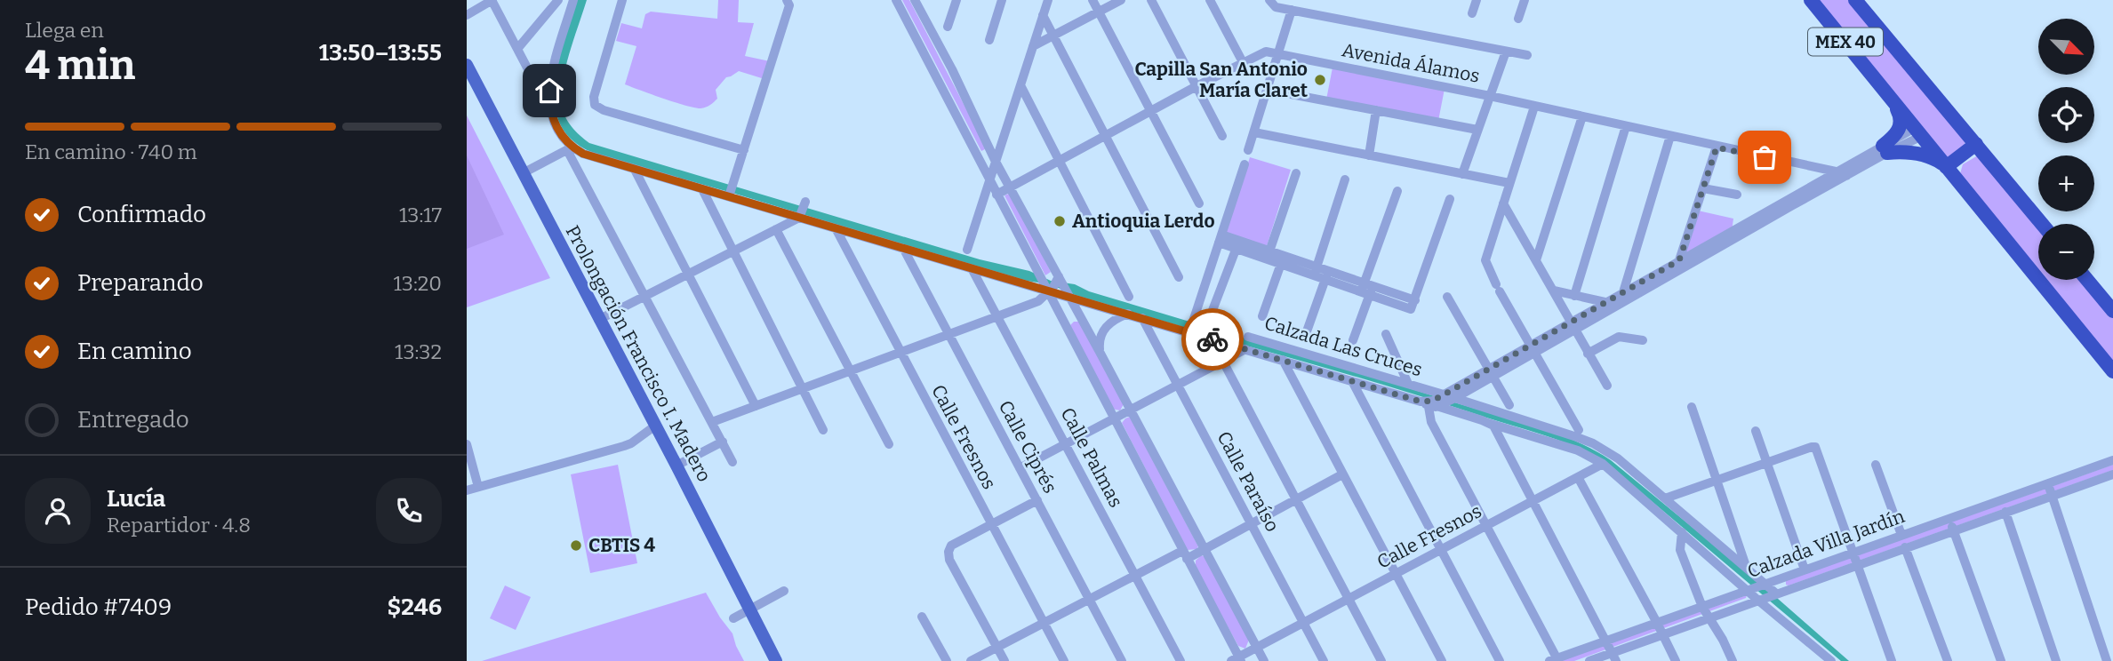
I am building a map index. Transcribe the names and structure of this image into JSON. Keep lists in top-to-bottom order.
{
  "streets": {
    "highway": ["MEX 40"],
    "main road": ["Prolongación Francisco I. Madero"],
    "street": [
      "Avenida Álamos",
      "Calzada Las Cruces",
      "Calle Fresnos",
      "Calle Ciprés",
      "Calle Palmas",
      "Calle Paraíso",
      "Calzada Villa Jardín"
    ]
  },
  "crossings": [
    ["Calzada Las Cruces", "Calle Fresnos"],
    ["Calzada Las Cruces", "Calle Ciprés"],
    ["Calzada Las Cruces", "Calle Palmas"],
    ["Calzada Las Cruces", "Calle Paraíso"],
    ["Calzada Las Cruces", "Calzada Villa Jardín"],
    ["Calle Fresnos", "Calle Paraíso"]
  ],
  "places": ["Capilla San Antonio María Claret", "Antioquia Lerdo", "CBTIS 4"],
  "north": "bottom right",
  "page": {
    "heading": ["4 min", "Llega en", "13:50–13:55"],
    "panel": [
      "Lucía",
      "Repartidor · 4.8",
      "Pedido #7409",
      "$246"
    ],
    "map_buttons": ["+", "−"],
    "bar": "En camino · 740 m",
    "list": [
      ["Confirmado", "13:17"],
      ["Preparando", "13:20"],
      ["En camino", "13:32"],
      "Entregado"
    ]
  }
}
